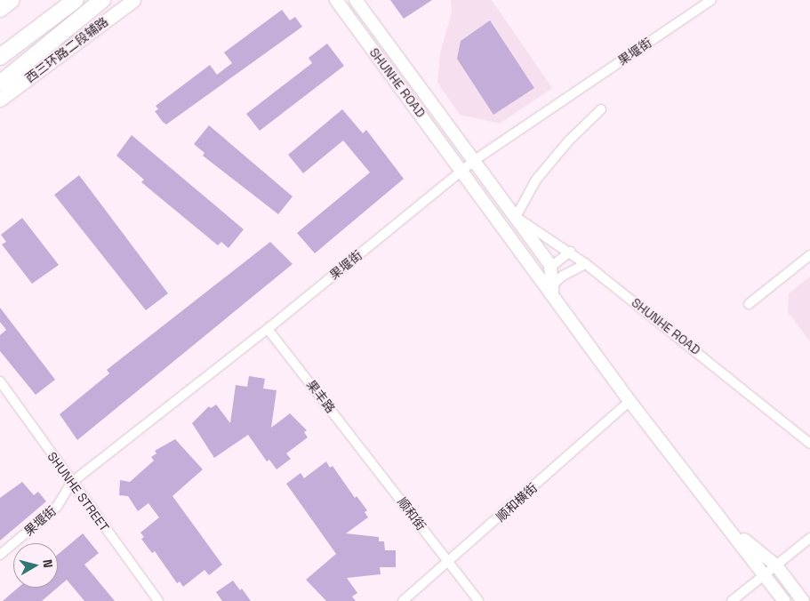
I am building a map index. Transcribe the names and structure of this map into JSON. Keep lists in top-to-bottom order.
{
  "streets": {
    "main road": ["西三环路二段辅路"],
    "street": [
      "果堰街",
      "SHUNHE ROAD",
      "果丰路",
      "SHUNHE STREET",
      "顺和横街",
      "顺和街"
    ]
  },
  "crossings": [
    ["果堰街", "SHUNHE ROAD"],
    ["果堰街", "果丰路"],
    ["果堰街", "SHUNHE STREET"],
    ["SHUNHE ROAD", "顺和横街"],
    ["果丰路", "顺和街"],
    ["顺和横街", "顺和街"]
  ],
  "north": "right"
}
